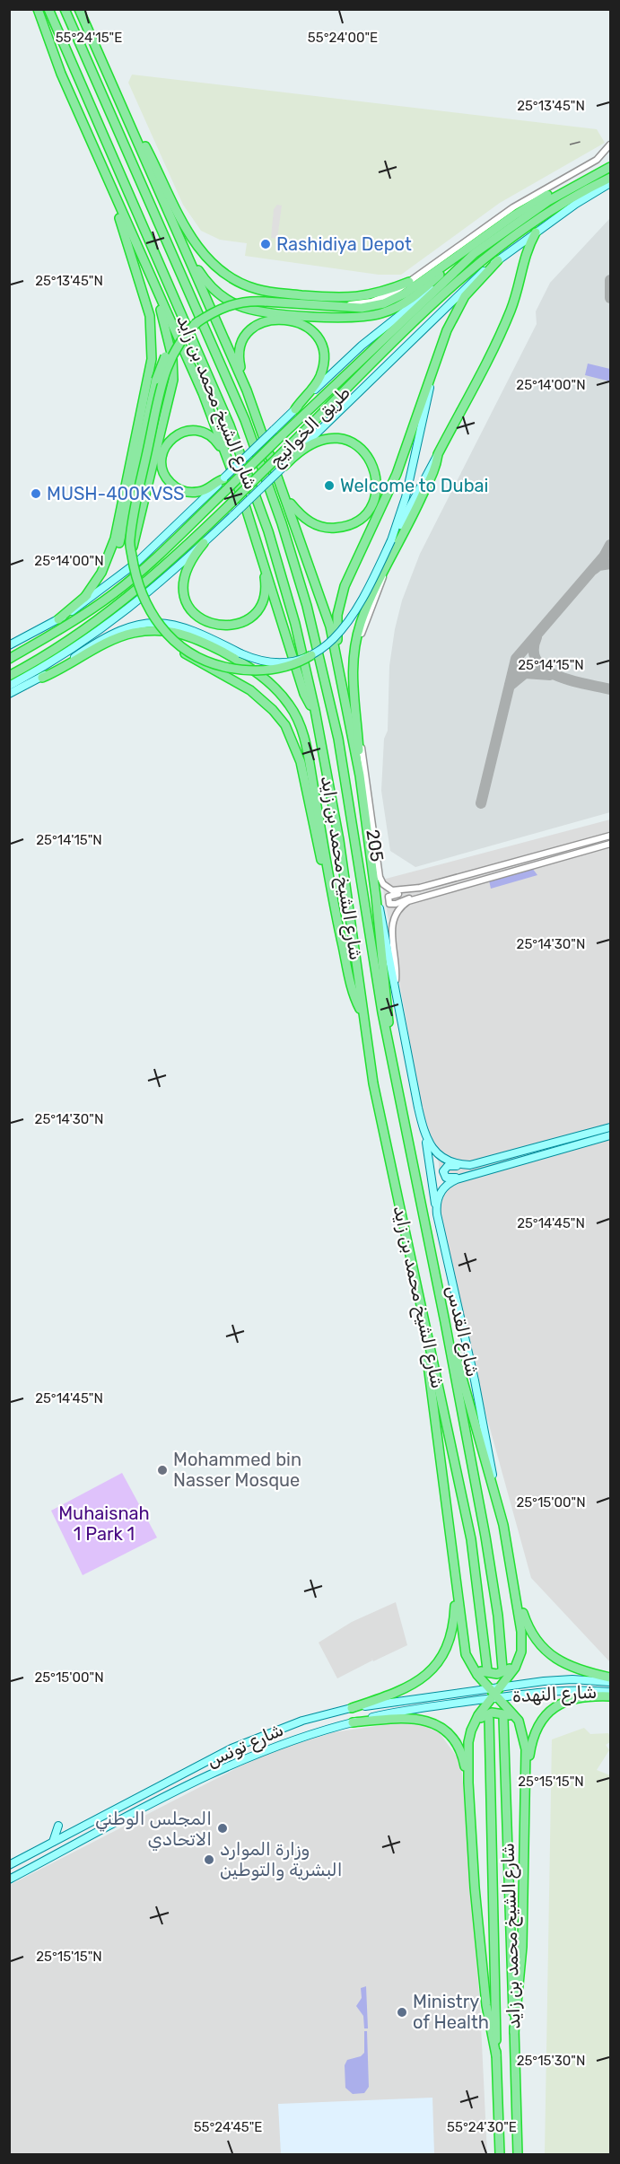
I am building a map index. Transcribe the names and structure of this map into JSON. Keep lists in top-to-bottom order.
{
  "streets": {
    "highway": ["شارع الشيخ محمد بن زايد", "طريق الخوانيج"],
    "main road": ["شارع القدس", "شارع النهدة", "شارع تونس"],
    "street": ["205"]
  },
  "crossings": [
    ["شارع النهدة", "شارع تونس"]
  ],
  "parks": ["Muhaisnah 1 Park 1"],
  "places": [
    "Rashidiya Depot",
    "Welcome to Dubai",
    "MUSH-400KVSS",
    "Mohammed bin Nasser Mosque",
    "المجلس الوطني الاتحادي",
    "وزارة الموارد البشرية والتوطين",
    "Ministry of Health"
  ],
  "coordinates": [
    "55°24'15\"E",
    "55°24'00\"E",
    "25°13'45\"N",
    "25°14'00\"N",
    "25°14'15\"N",
    "25°14'30\"N",
    "25°14'45\"N",
    "25°15'00\"N",
    "25°15'15\"N",
    "25°15'30\"N",
    "55°24'45\"E",
    "55°24'30\"E"
  ]
}
